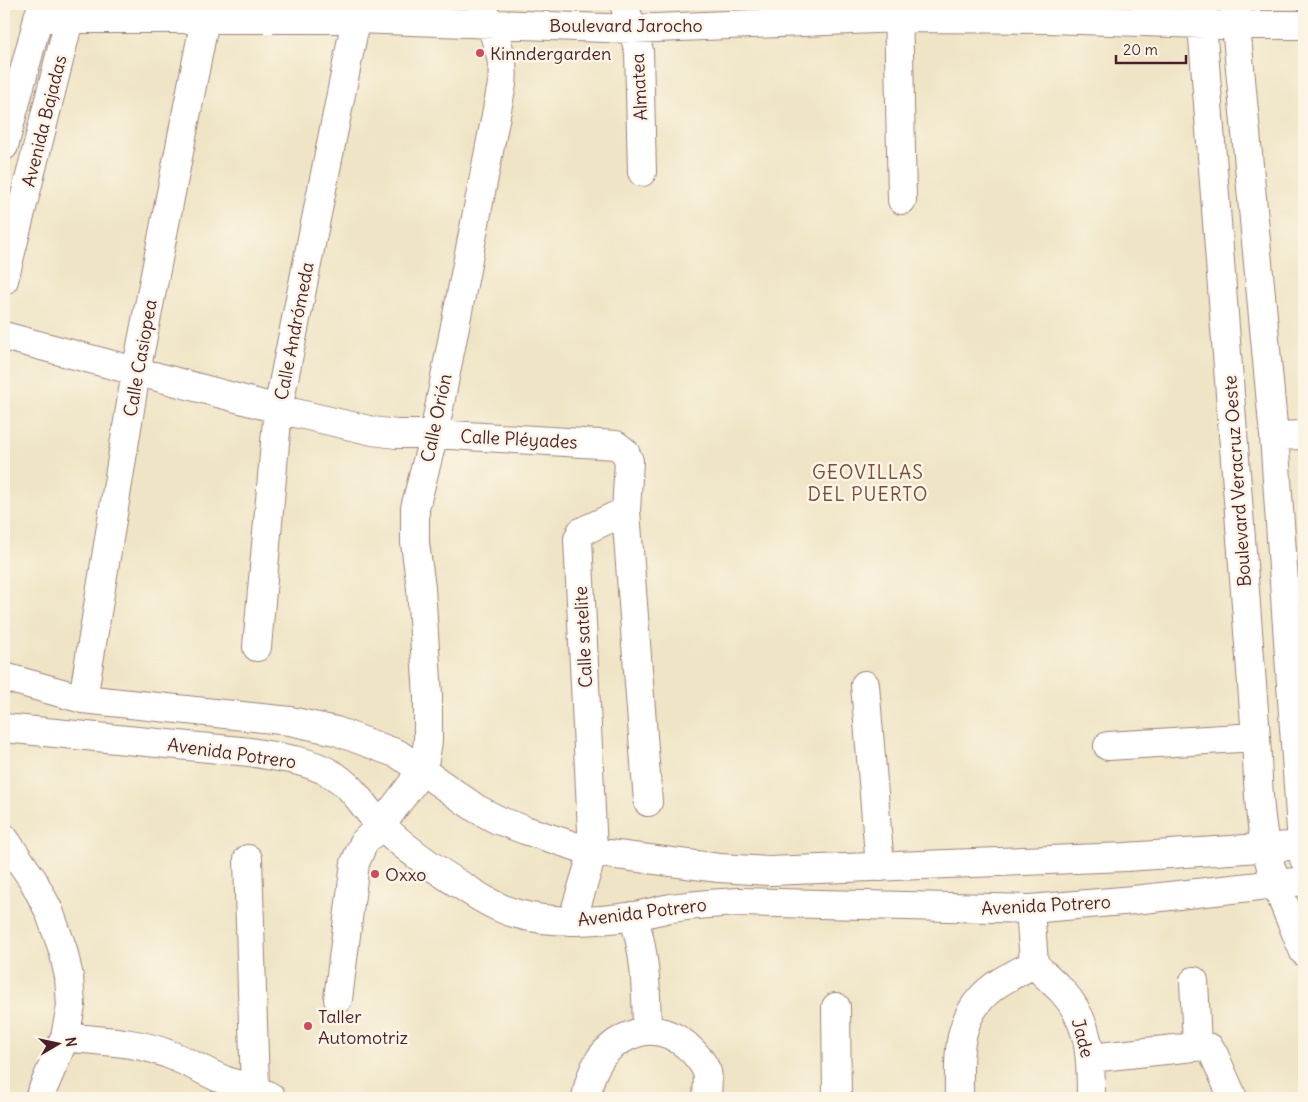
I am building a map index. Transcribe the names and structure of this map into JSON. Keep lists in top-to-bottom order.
{
  "streets": {
    "street": [
      "Boulevard Jarocho",
      "Almatea",
      "Avenida Bajadas",
      "Calle Andrómeda",
      "Calle Casiopea",
      "Calle Orión",
      "Calle Pléyades",
      "Boulevard Veracruz Oeste",
      "Calle satelite",
      "Avenida Potrero",
      "Jade"
    ]
  },
  "crossings": [
    ["Boulevard Jarocho", "Almatea"],
    ["Boulevard Jarocho", "Avenida Bajadas"],
    ["Boulevard Jarocho", "Calle Andrómeda"],
    ["Boulevard Jarocho", "Calle Casiopea"],
    ["Boulevard Jarocho", "Calle Orión"],
    ["Boulevard Jarocho", "Boulevard Veracruz Oeste"],
    ["Calle Andrómeda", "Calle Pléyades"],
    ["Calle Casiopea", "Calle Pléyades"],
    ["Calle Casiopea", "Avenida Potrero"],
    ["Calle Orión", "Calle Pléyades"],
    ["Calle Orión", "Avenida Potrero"],
    ["Calle Pléyades", "Calle satelite"],
    ["Boulevard Veracruz Oeste", "Avenida Potrero"],
    ["Calle satelite", "Avenida Potrero"]
  ],
  "districts": ["GEOVILLAS DEL PUERTO"],
  "places": ["Kinndergarden", "Oxxo", "Taller Automotriz"],
  "scale_bar": "20 m",
  "north": "right"
}
